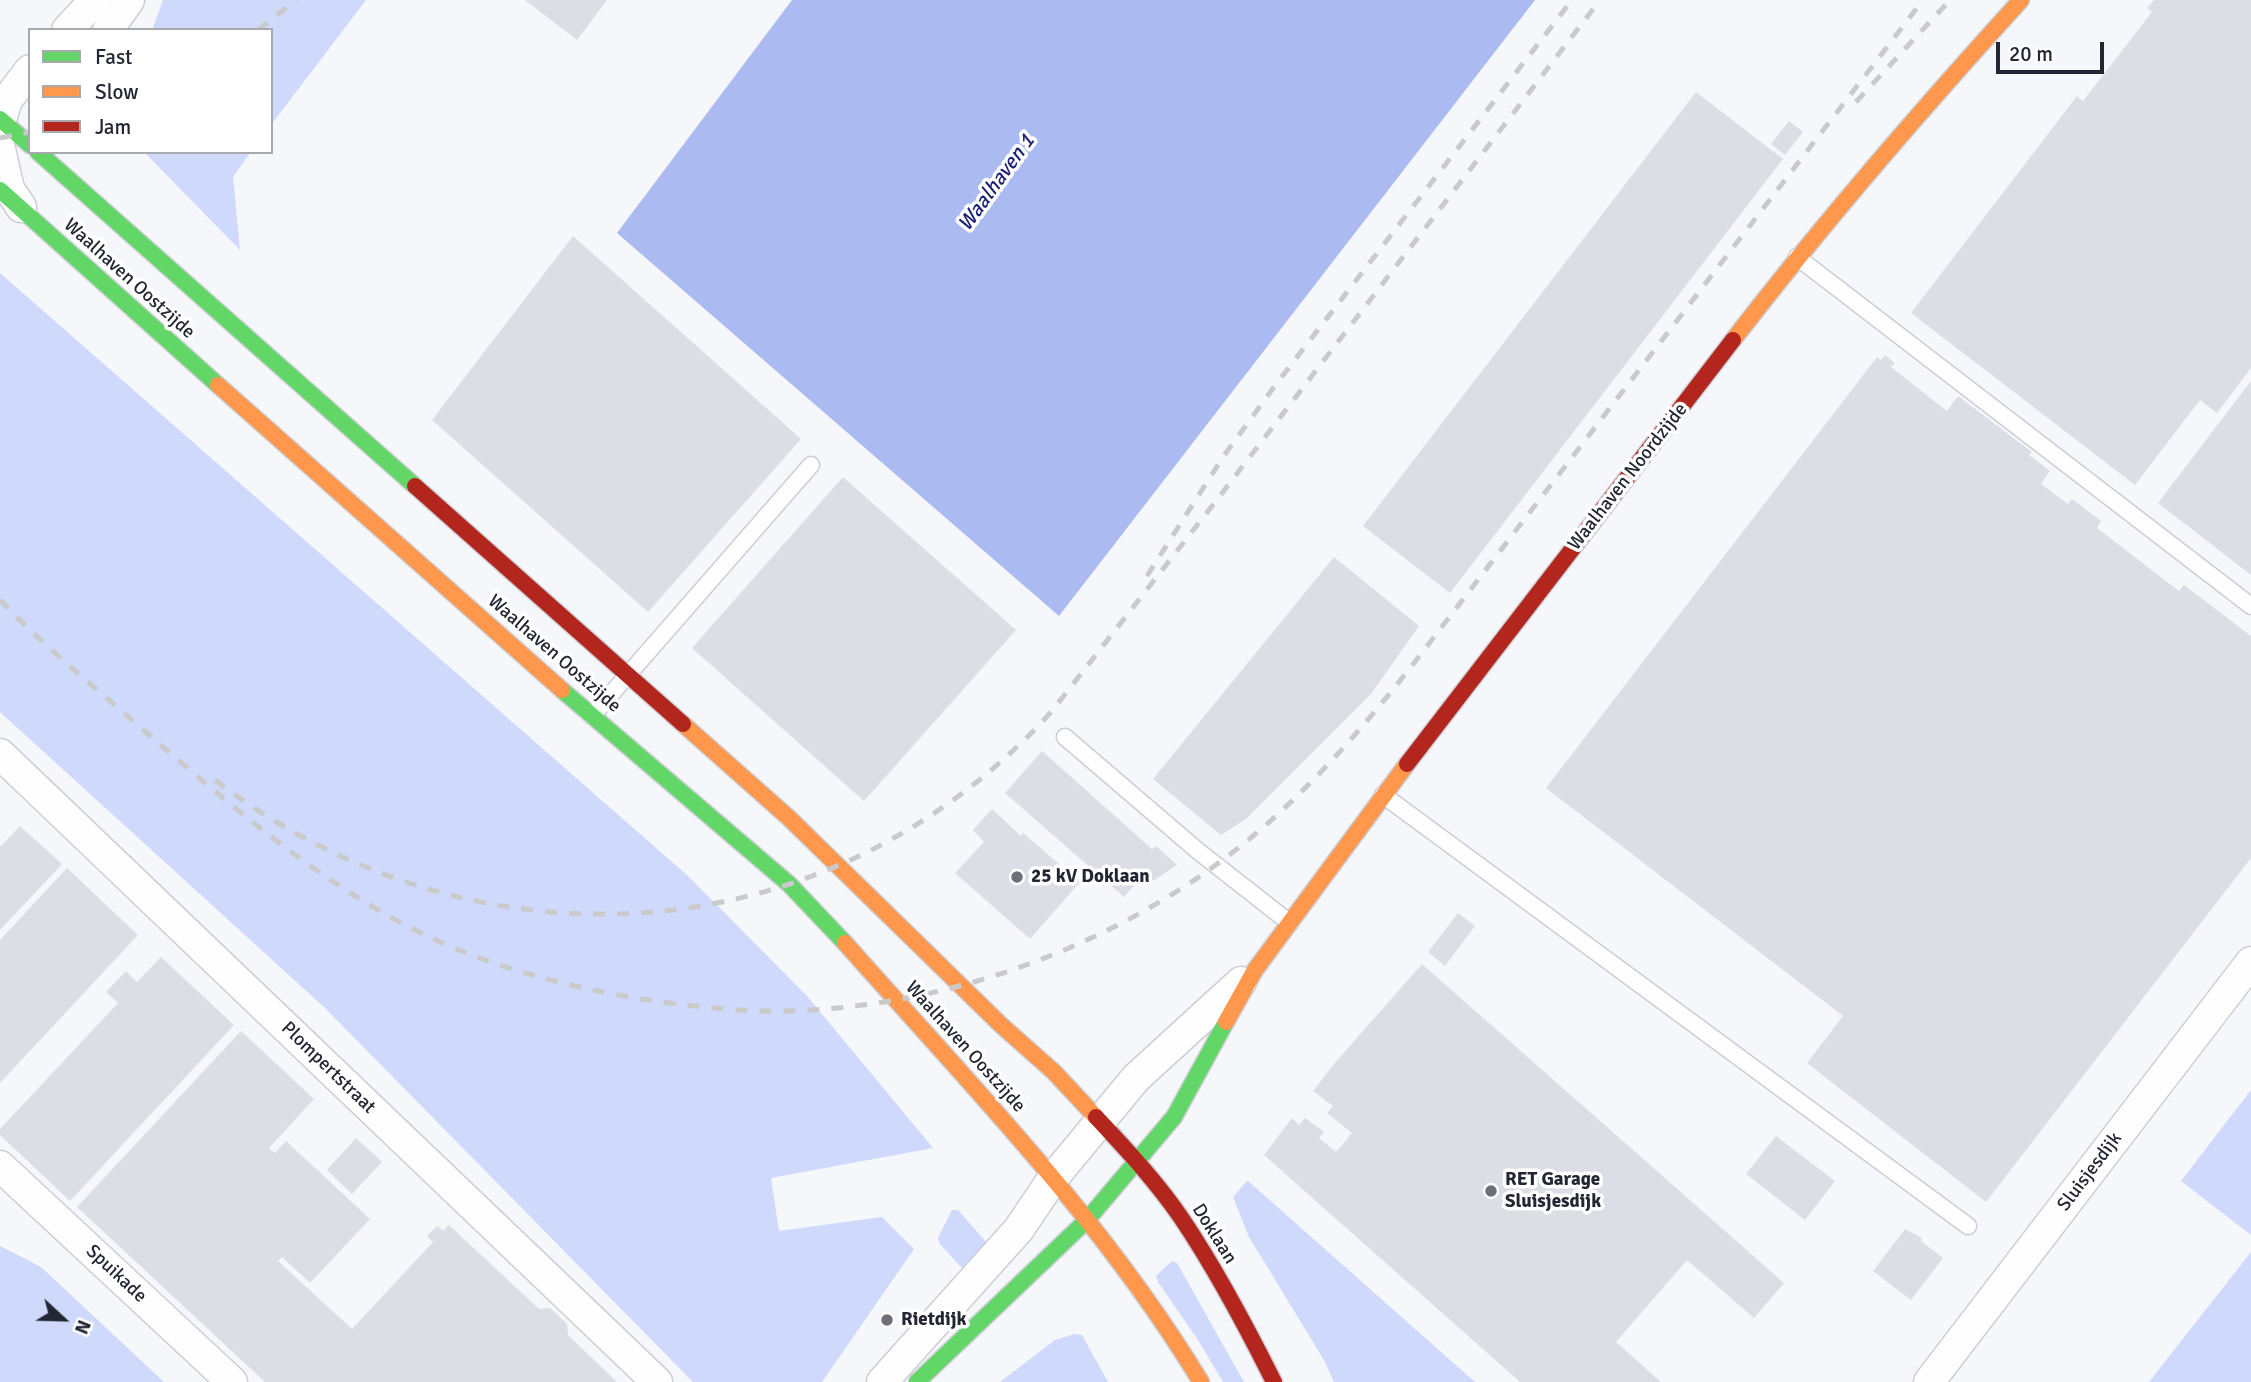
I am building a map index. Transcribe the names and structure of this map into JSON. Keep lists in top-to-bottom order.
{
  "streets": {
    "main road": ["Waalhaven Oostzijde", "Waalhaven Noordzijde", "Doklaan"],
    "street": ["Plompertstraat", "Sluisjesdijk", "Spuikade"]
  },
  "crossings": [
    ["Waalhaven Oostzijde", "Waalhaven Noordzijde"],
    ["Waalhaven Oostzijde", "Doklaan"],
    ["Waalhaven Noordzijde", "Doklaan"]
  ],
  "water": ["Waalhaven 1"],
  "places": ["25 kV Doklaan", "RET Garage Sluisjesdijk", "Rietdijk"],
  "legend": ["Fast", "Slow", "Jam"],
  "scale_bar": "20 m",
  "north": "right"
}
